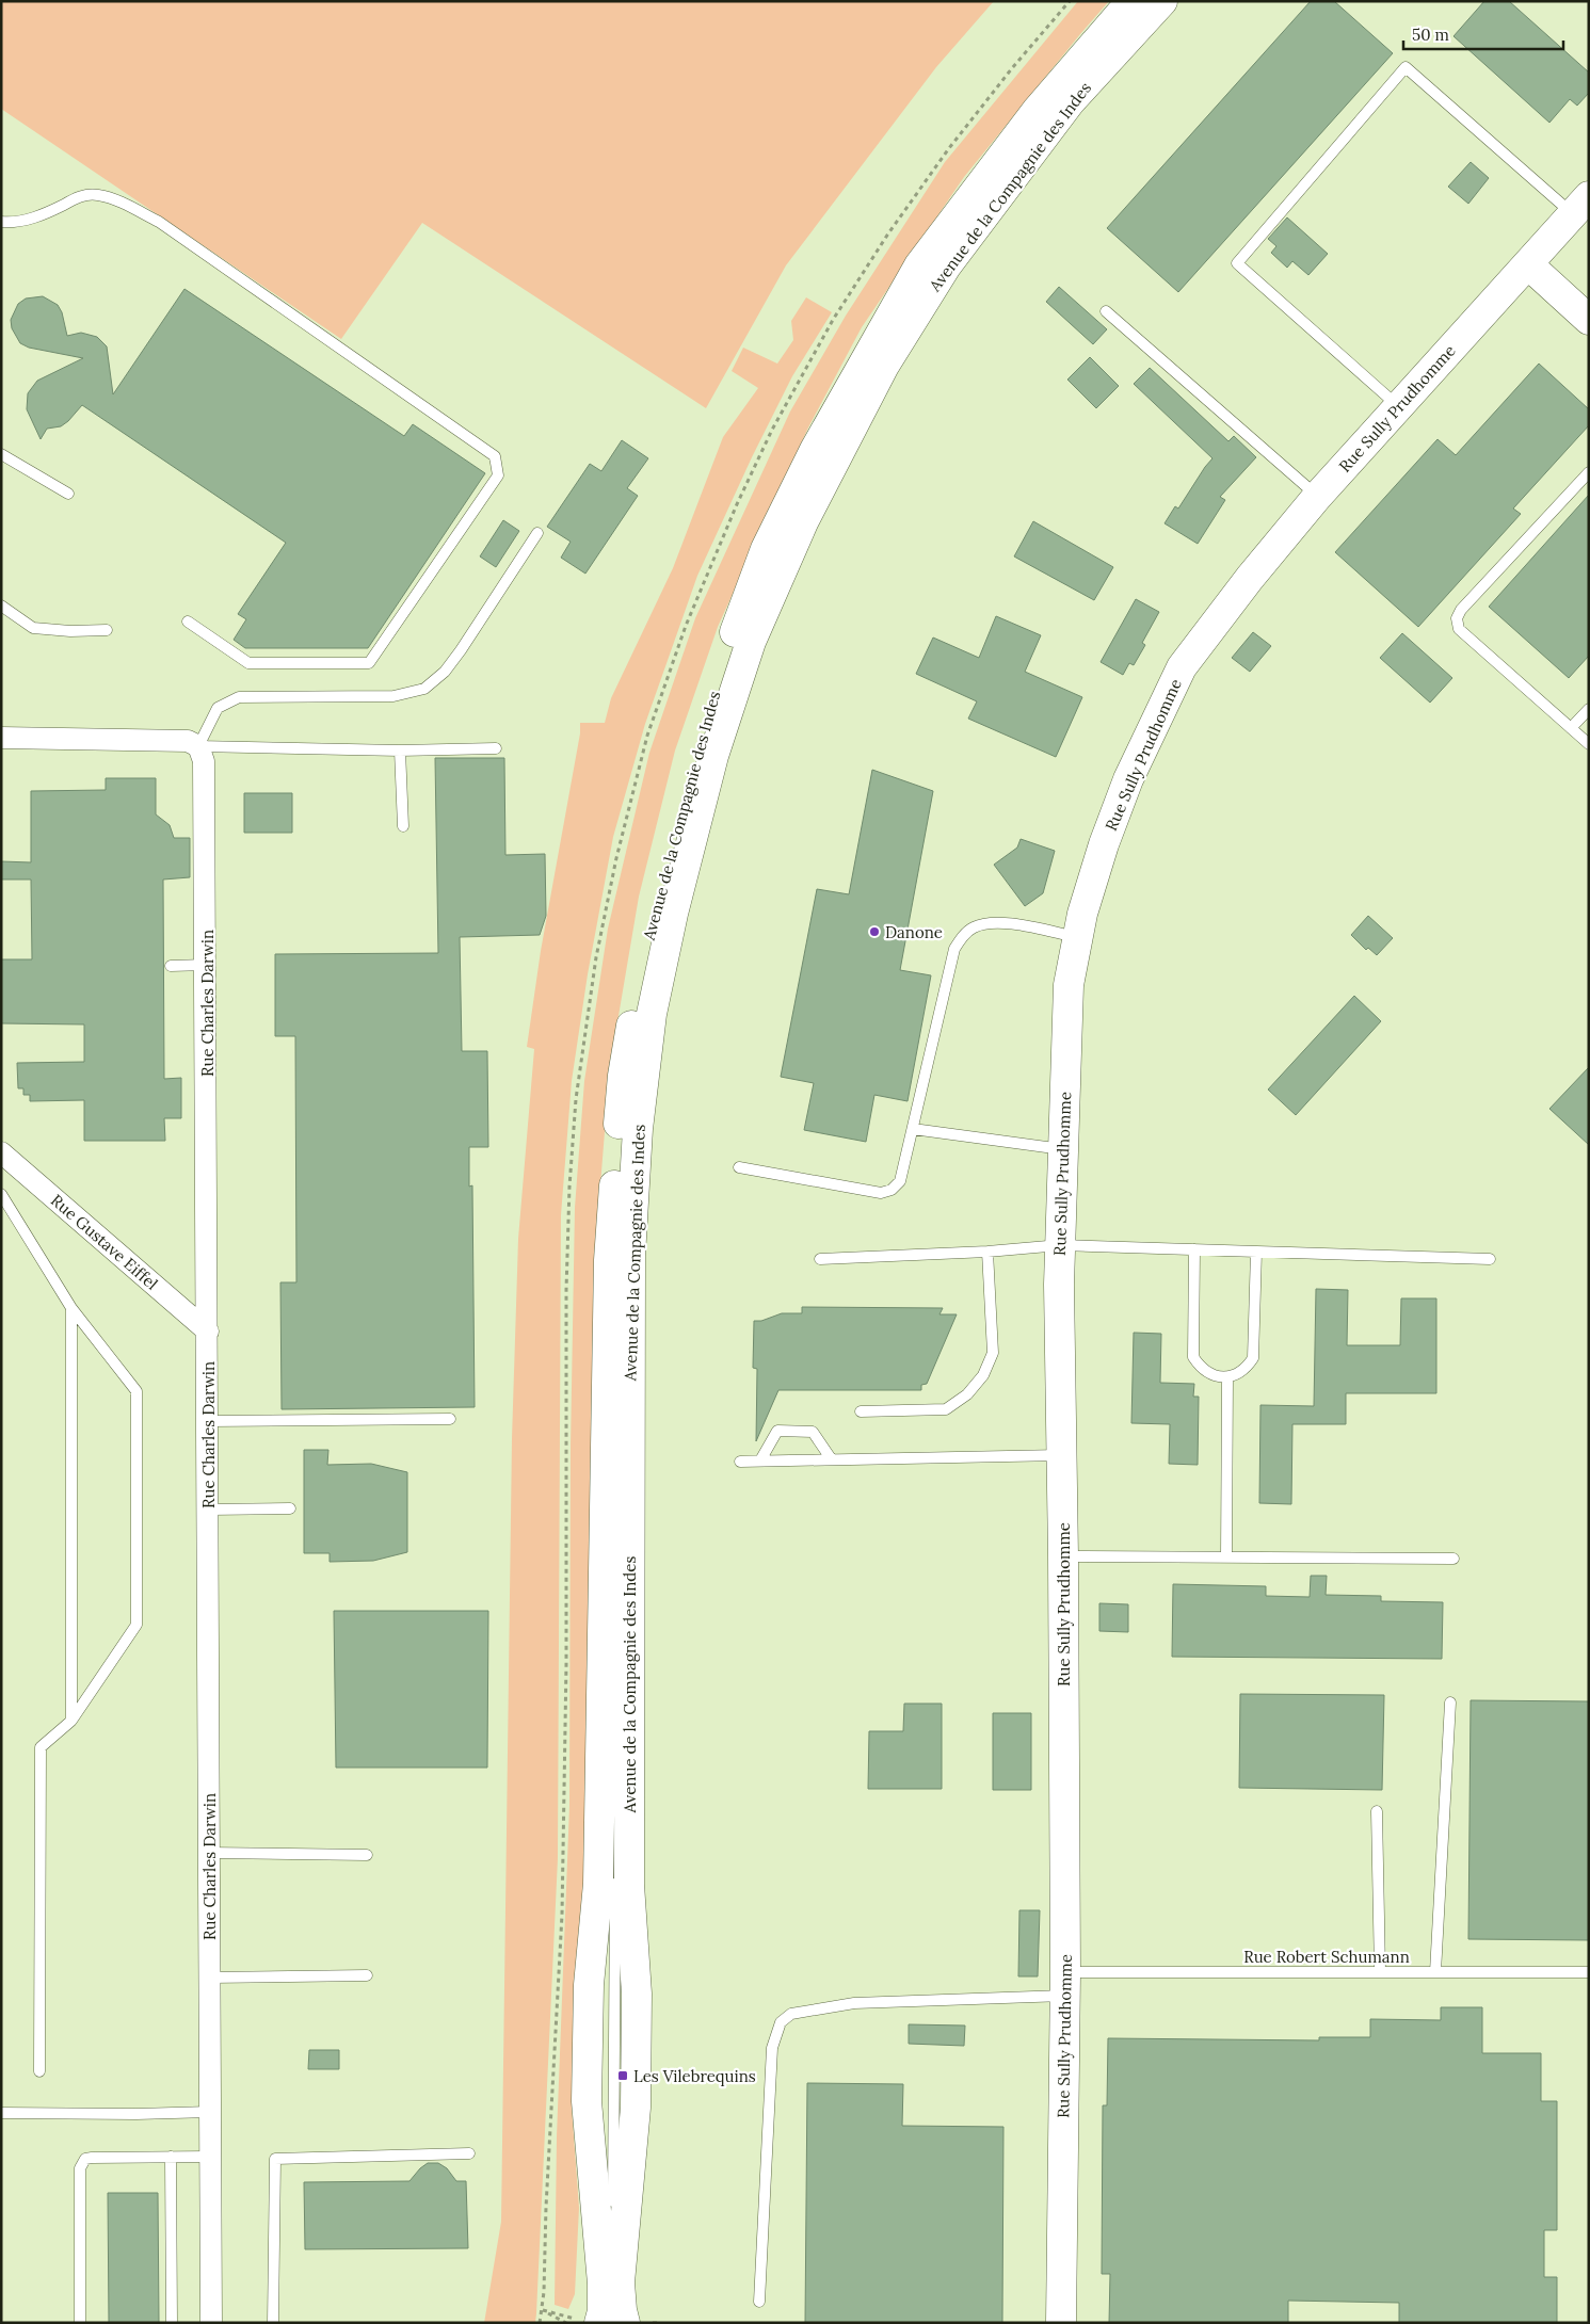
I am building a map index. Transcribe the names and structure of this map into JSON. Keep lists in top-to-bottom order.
{
  "streets": {
    "main road": ["Avenue de la Compagnie des Indes", "Rue Sully Prudhomme"],
    "street": ["Rue Charles Darwin", "Rue Gustave Eiffel"],
    "lane": ["Rue Robert Schumann"]
  },
  "crossings": [
    ["Rue Sully Prudhomme", "Rue Robert Schumann"],
    ["Rue Charles Darwin", "Rue Gustave Eiffel"]
  ],
  "places": {
    "other": ["Danone"],
    "transit": ["Les Vilebrequins"]
  },
  "scale_bar": "50 m"
}
